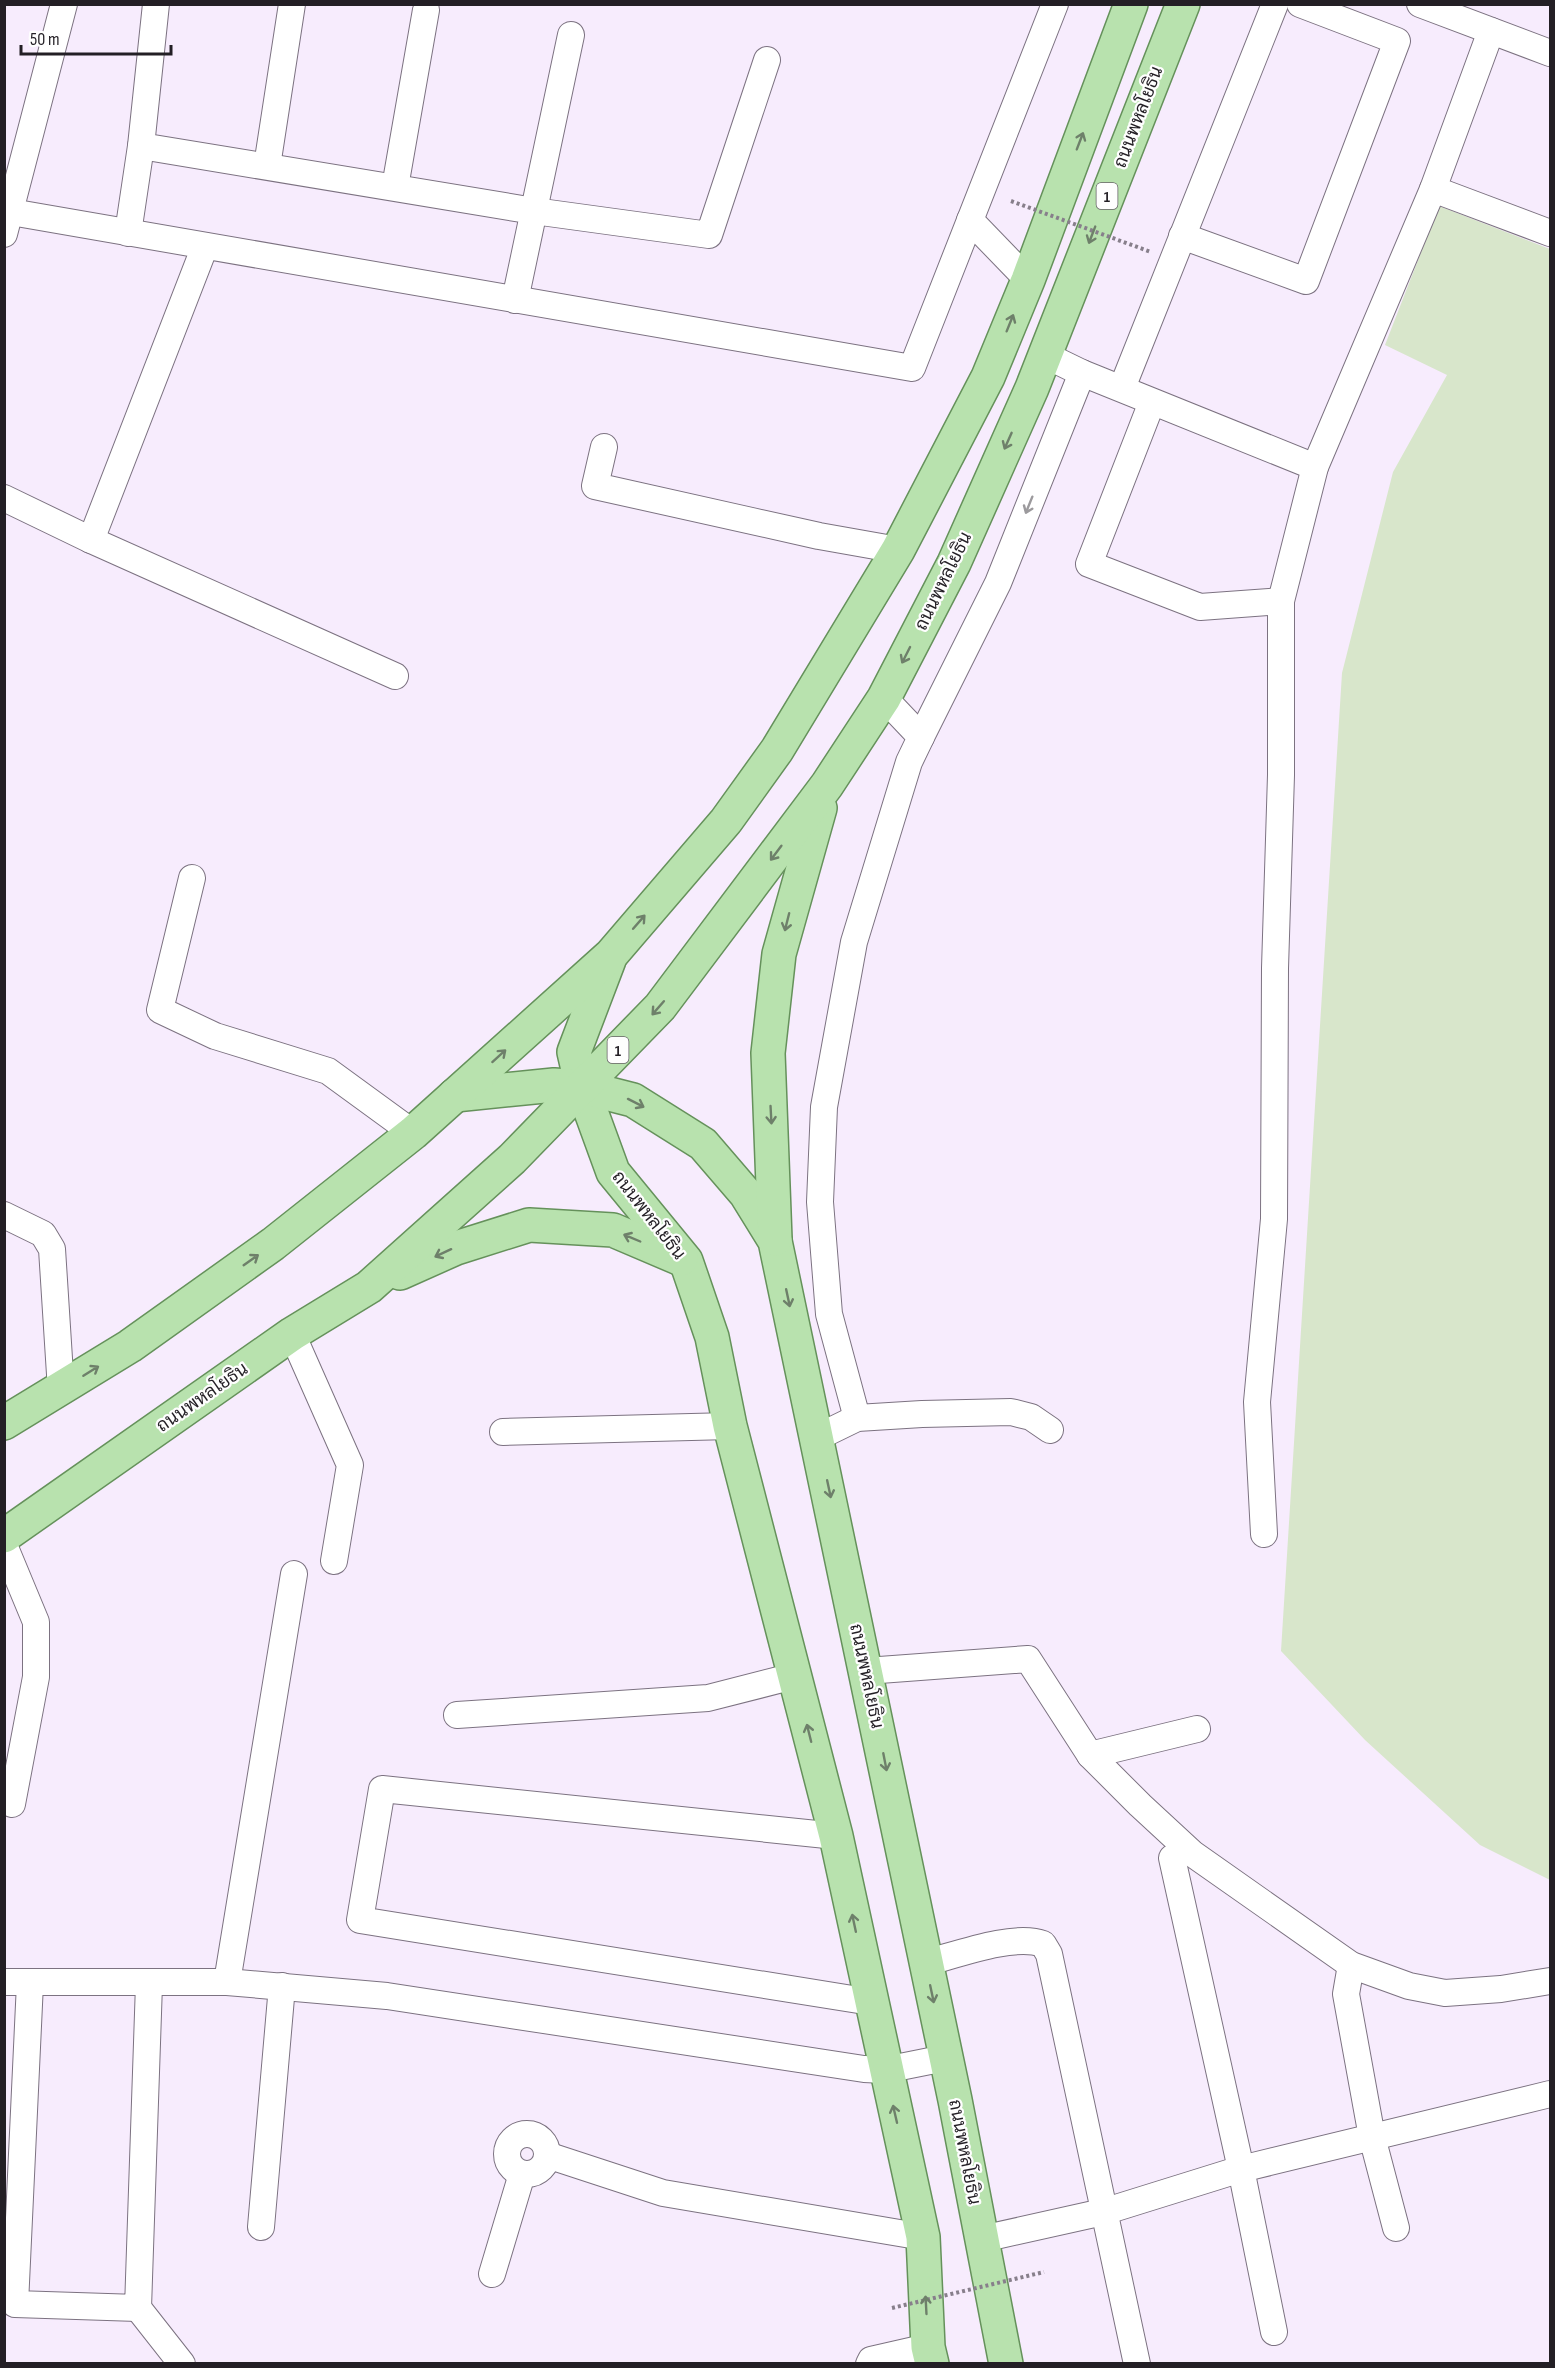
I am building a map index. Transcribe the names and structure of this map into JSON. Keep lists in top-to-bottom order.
{
  "streets": {
    "main road": ["ถนนพหลโยธิน", "1"]
  },
  "scale_bar": "50 m"
}
